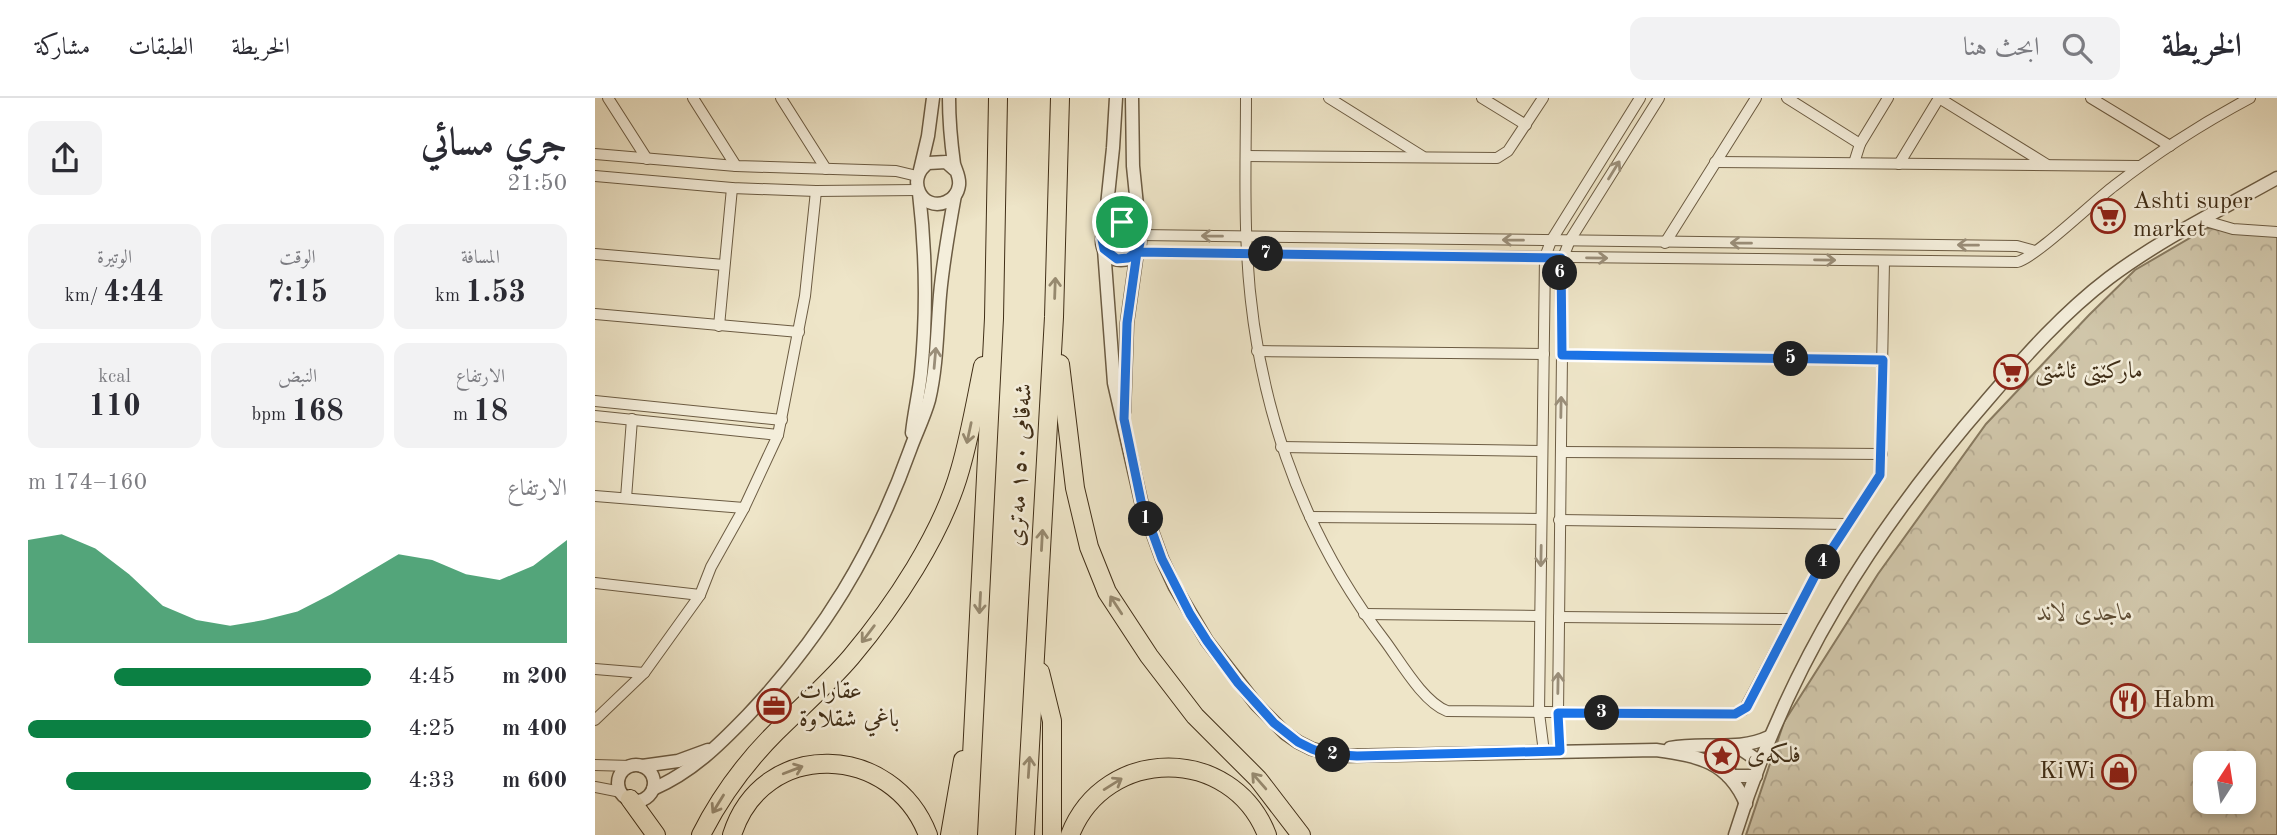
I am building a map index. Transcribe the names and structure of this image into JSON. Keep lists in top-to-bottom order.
{
  "streets": {
    "highway": ["شەقامی ١٥٠ مەتری"]
  },
  "parks": ["ماجدی لاند"],
  "places": {
    "supermarket": ["Ashti super market", "مارکێتی ئاشتی"],
    "restaurant": ["Habm"],
    "office": ["عقارات باغي شقلاوة"],
    "place": ["فلکەی"],
    "shop": ["KiWi"]
  },
  "north": "top",
  "page": {
    "header": "الخريطة",
    "search": "ابحث هنا",
    "nav": ["الخريطة", "الطبقات", "مشاركة"],
    "heading": ["جري مسائي", "21:50"],
    "stats": [
      ["المسافة", "1.53 km"],
      ["الوقت", "7:15"],
      ["الوتيرة", "4:44 /km"],
      ["الارتفاع", "18 m"],
      ["النبض", "168 bpm"],
      ["kcal", "110"]
    ],
    "pins": [
      "7",
      "6",
      "5",
      "1",
      "4",
      "3",
      "2"
    ],
    "chart": ["الارتفاع", "160–174 m"],
    "list": [
      {
        "name": "200 m",
        "note": "4:45"
      },
      {
        "name": "400 m",
        "note": "4:25"
      },
      {
        "name": "600 m",
        "note": "4:33"
      }
    ]
  }
}
